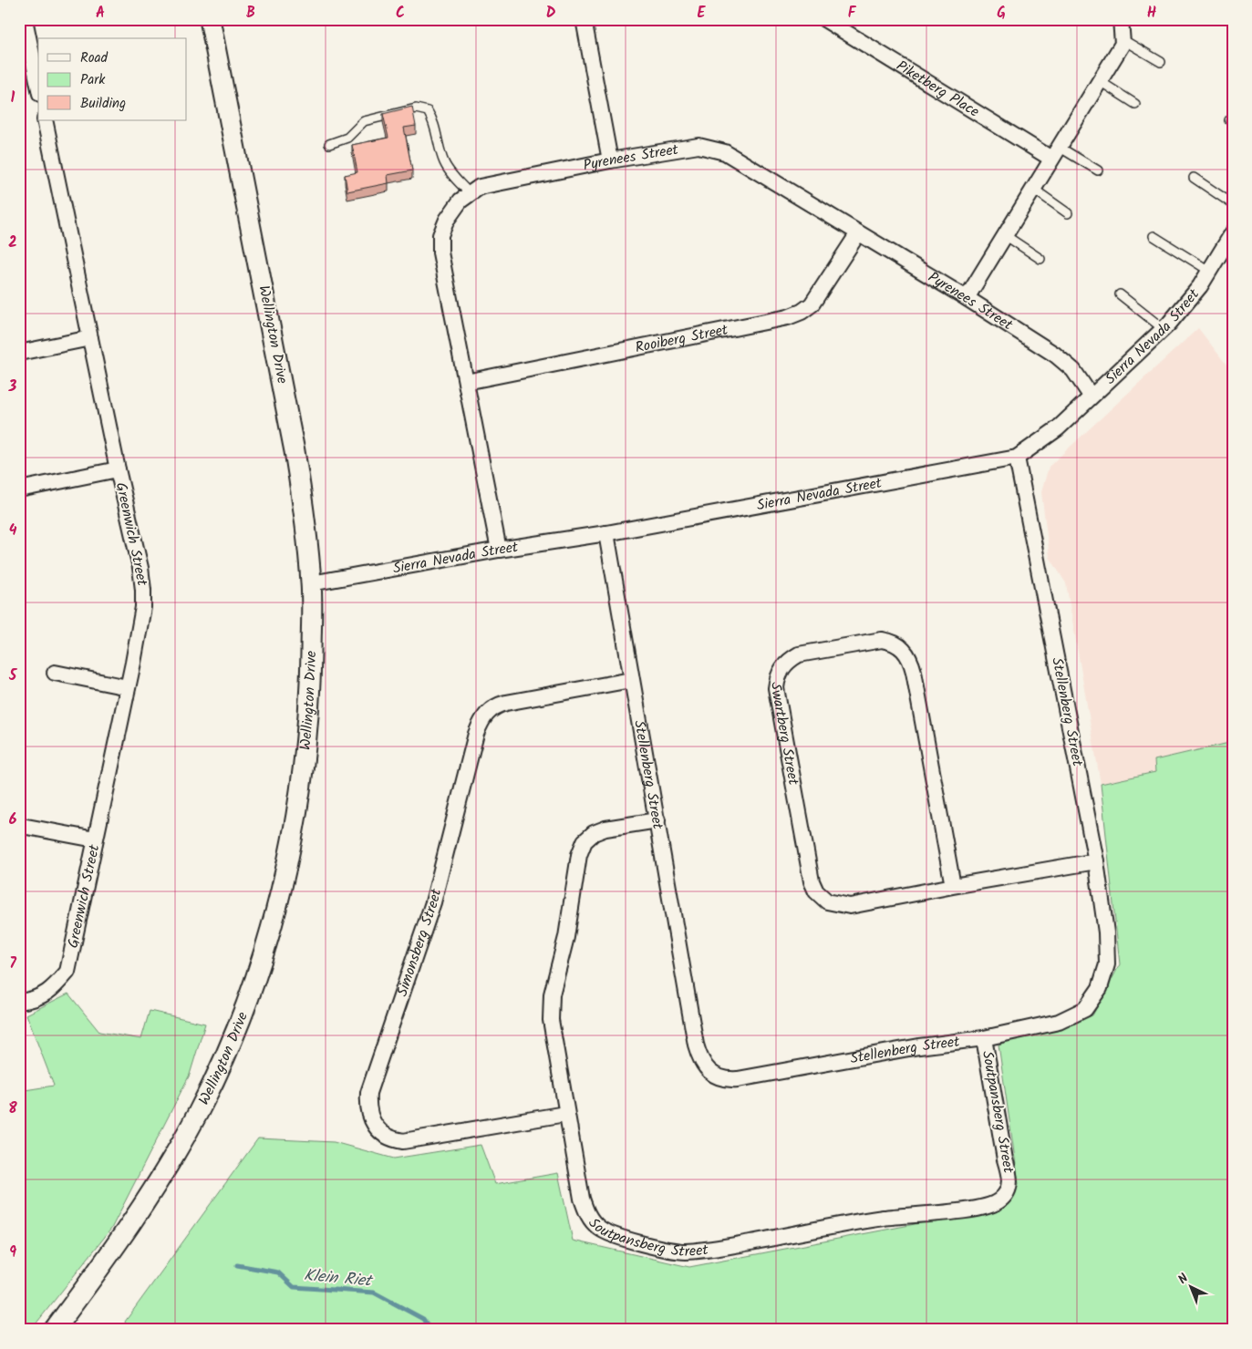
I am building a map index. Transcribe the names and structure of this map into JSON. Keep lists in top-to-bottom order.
{
  "streets": {
    "street": [
      "Piketberg Place",
      "Pyrenees Street",
      "Wellington Drive",
      "Sierra Nevada Street",
      "Rooiberg Street",
      "Greenwich Street",
      "Stellenberg Street",
      "Swartberg Street",
      "Simonsberg Street",
      "Soutpansberg Street"
    ]
  },
  "crossings": [
    ["Pyrenees Street", "Sierra Nevada Street"],
    ["Pyrenees Street", "Rooiberg Street"],
    ["Wellington Drive", "Sierra Nevada Street"],
    ["Sierra Nevada Street", "Stellenberg Street"],
    ["Stellenberg Street", "Swartberg Street"],
    ["Stellenberg Street", "Simonsberg Street"],
    ["Stellenberg Street", "Soutpansberg Street"],
    ["Simonsberg Street", "Soutpansberg Street"]
  ],
  "water": ["Klein Riet"],
  "legend": ["Road", "Park", "Building"],
  "north": "top left",
  "grid": {
    "columns": [
      "A",
      "B",
      "C",
      "D",
      "E",
      "F",
      "G",
      "H"
    ],
    "rows": [
      "1",
      "2",
      "3",
      "4",
      "5",
      "6",
      "7",
      "8",
      "9"
    ]
  }
}
